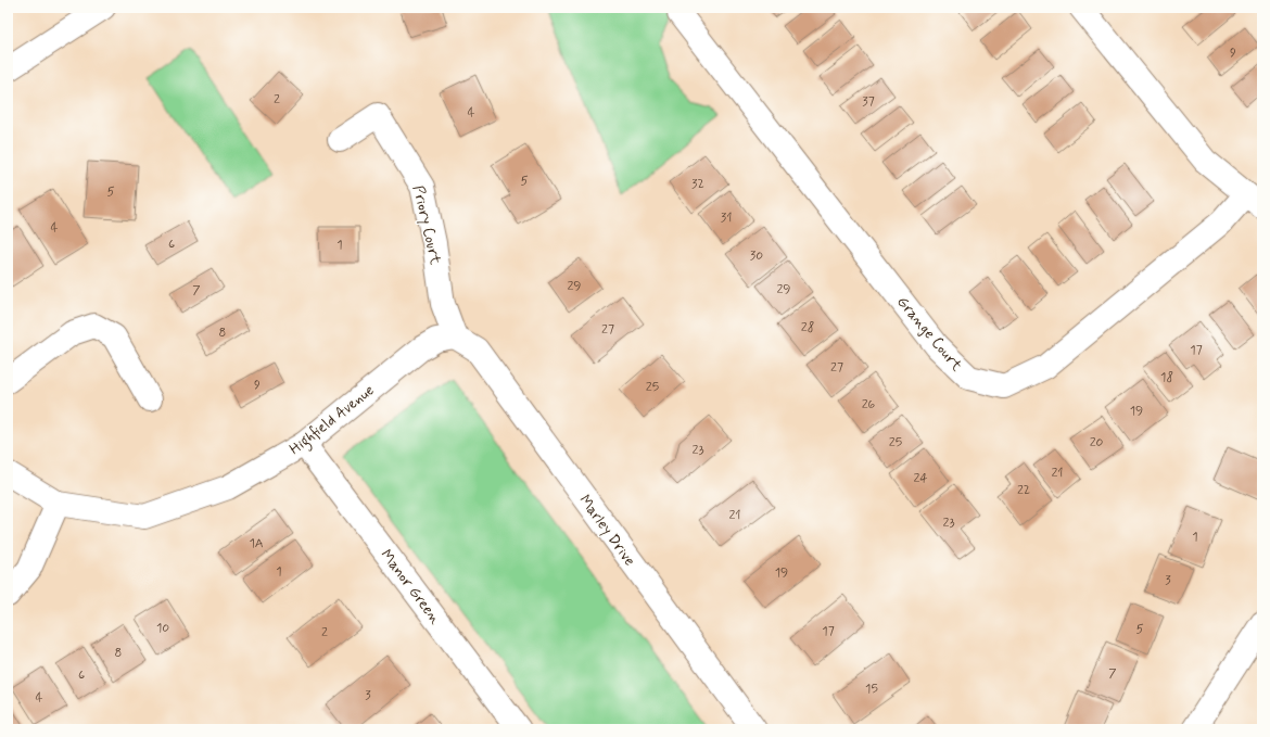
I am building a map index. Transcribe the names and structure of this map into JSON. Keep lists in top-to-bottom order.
{
  "streets": {
    "street": [
      "Priory Court",
      "Grange Court",
      "Highfield Avenue",
      "Marley Drive",
      "Manor Green"
    ]
  },
  "crossings": [
    ["Priory Court", "Highfield Avenue"],
    ["Priory Court", "Marley Drive"],
    ["Highfield Avenue", "Marley Drive"],
    ["Highfield Avenue", "Manor Green"]
  ],
  "house_numbers": [
    "9",
    "2",
    "37",
    "4",
    "5",
    "32",
    "5",
    "31",
    "4",
    "6",
    "1",
    "30",
    "29",
    "29",
    "7",
    "28",
    "27",
    "8",
    "17",
    "27",
    "18",
    "9",
    "25",
    "26",
    "19",
    "25",
    "20",
    "23",
    "21",
    "24",
    "22",
    "21",
    "23",
    "1",
    "1A",
    "1",
    "19",
    "3",
    "10",
    "5",
    "17",
    "2",
    "8",
    "7",
    "6",
    "15",
    "3",
    "4"
  ]
}
